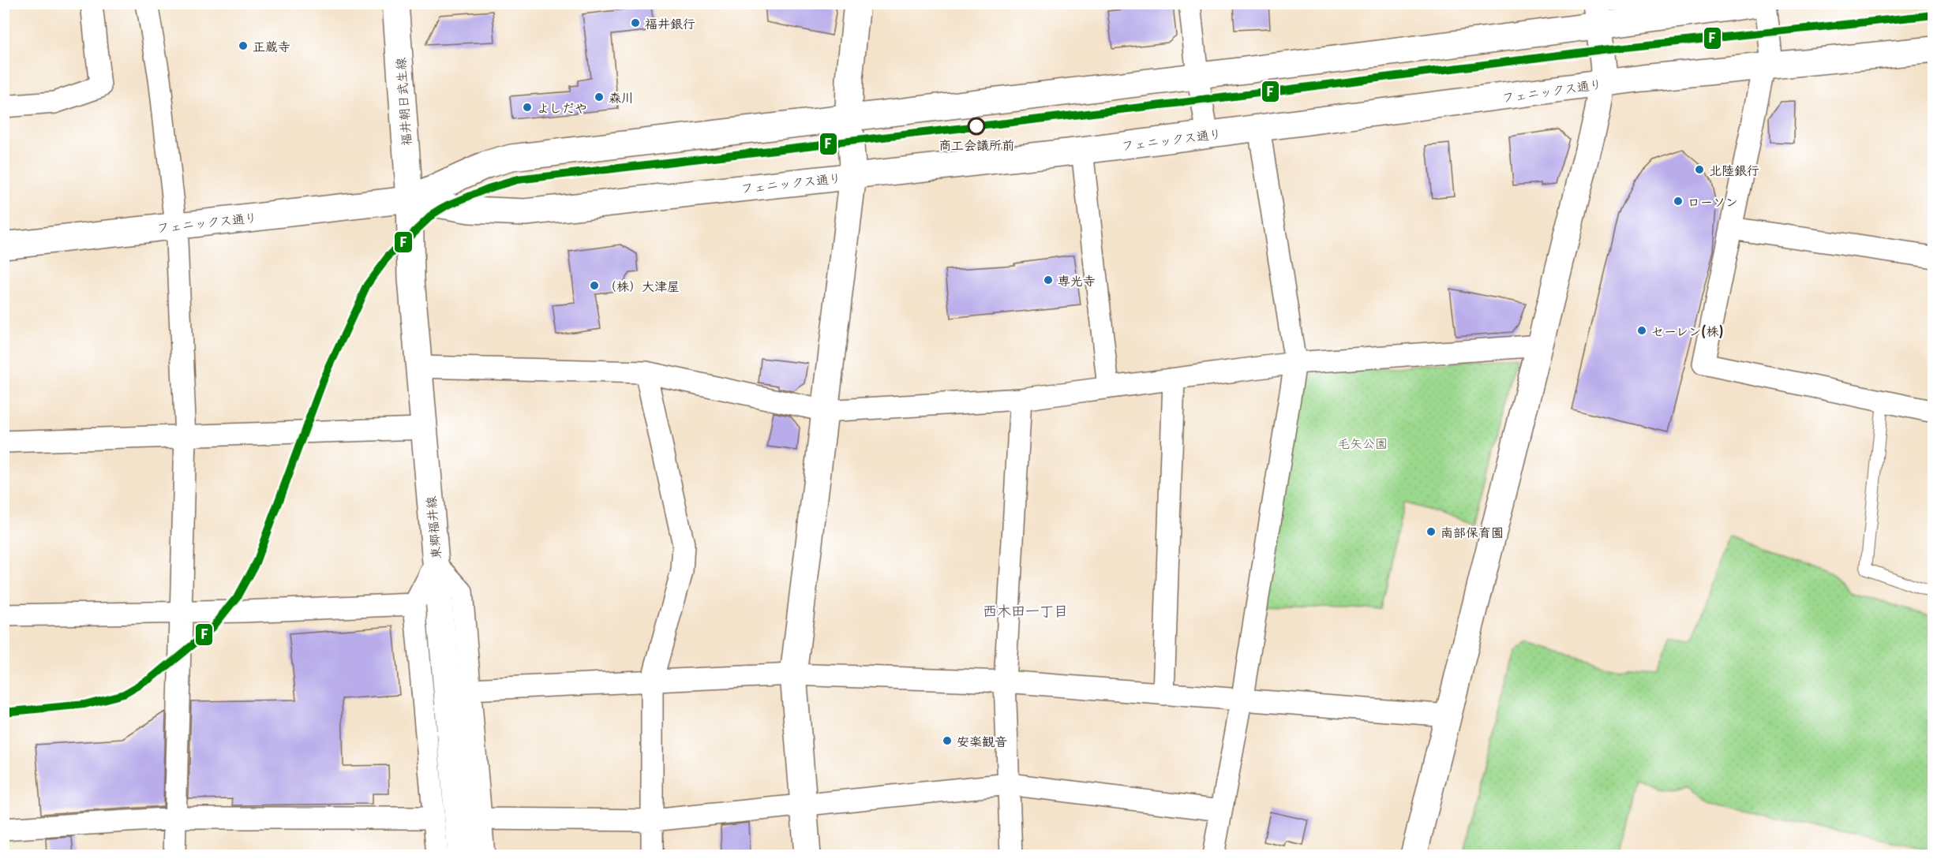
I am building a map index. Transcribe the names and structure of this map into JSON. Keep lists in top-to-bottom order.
{
  "streets": {
    "main road": ["フェニックス通り", "福井朝日武生線", "東郷福井線"]
  },
  "crossings": [
    ["フェニックス通り", "福井朝日武生線"],
    ["フェニックス通り", "東郷福井線"],
    ["福井朝日武生線", "東郷福井線"]
  ],
  "districts": ["西木田一丁目"],
  "parks": ["毛矢公園"],
  "places": [
    "福井銀行",
    "正蔵寺",
    "森川",
    "よしだや",
    "商工会議所前",
    "北陸銀行",
    "ローソン",
    "専光寺",
    "（株）大津屋",
    "セーレン(株)",
    "南部保育園",
    "安楽観音"
  ],
  "lines": ["transit line F"]
}
